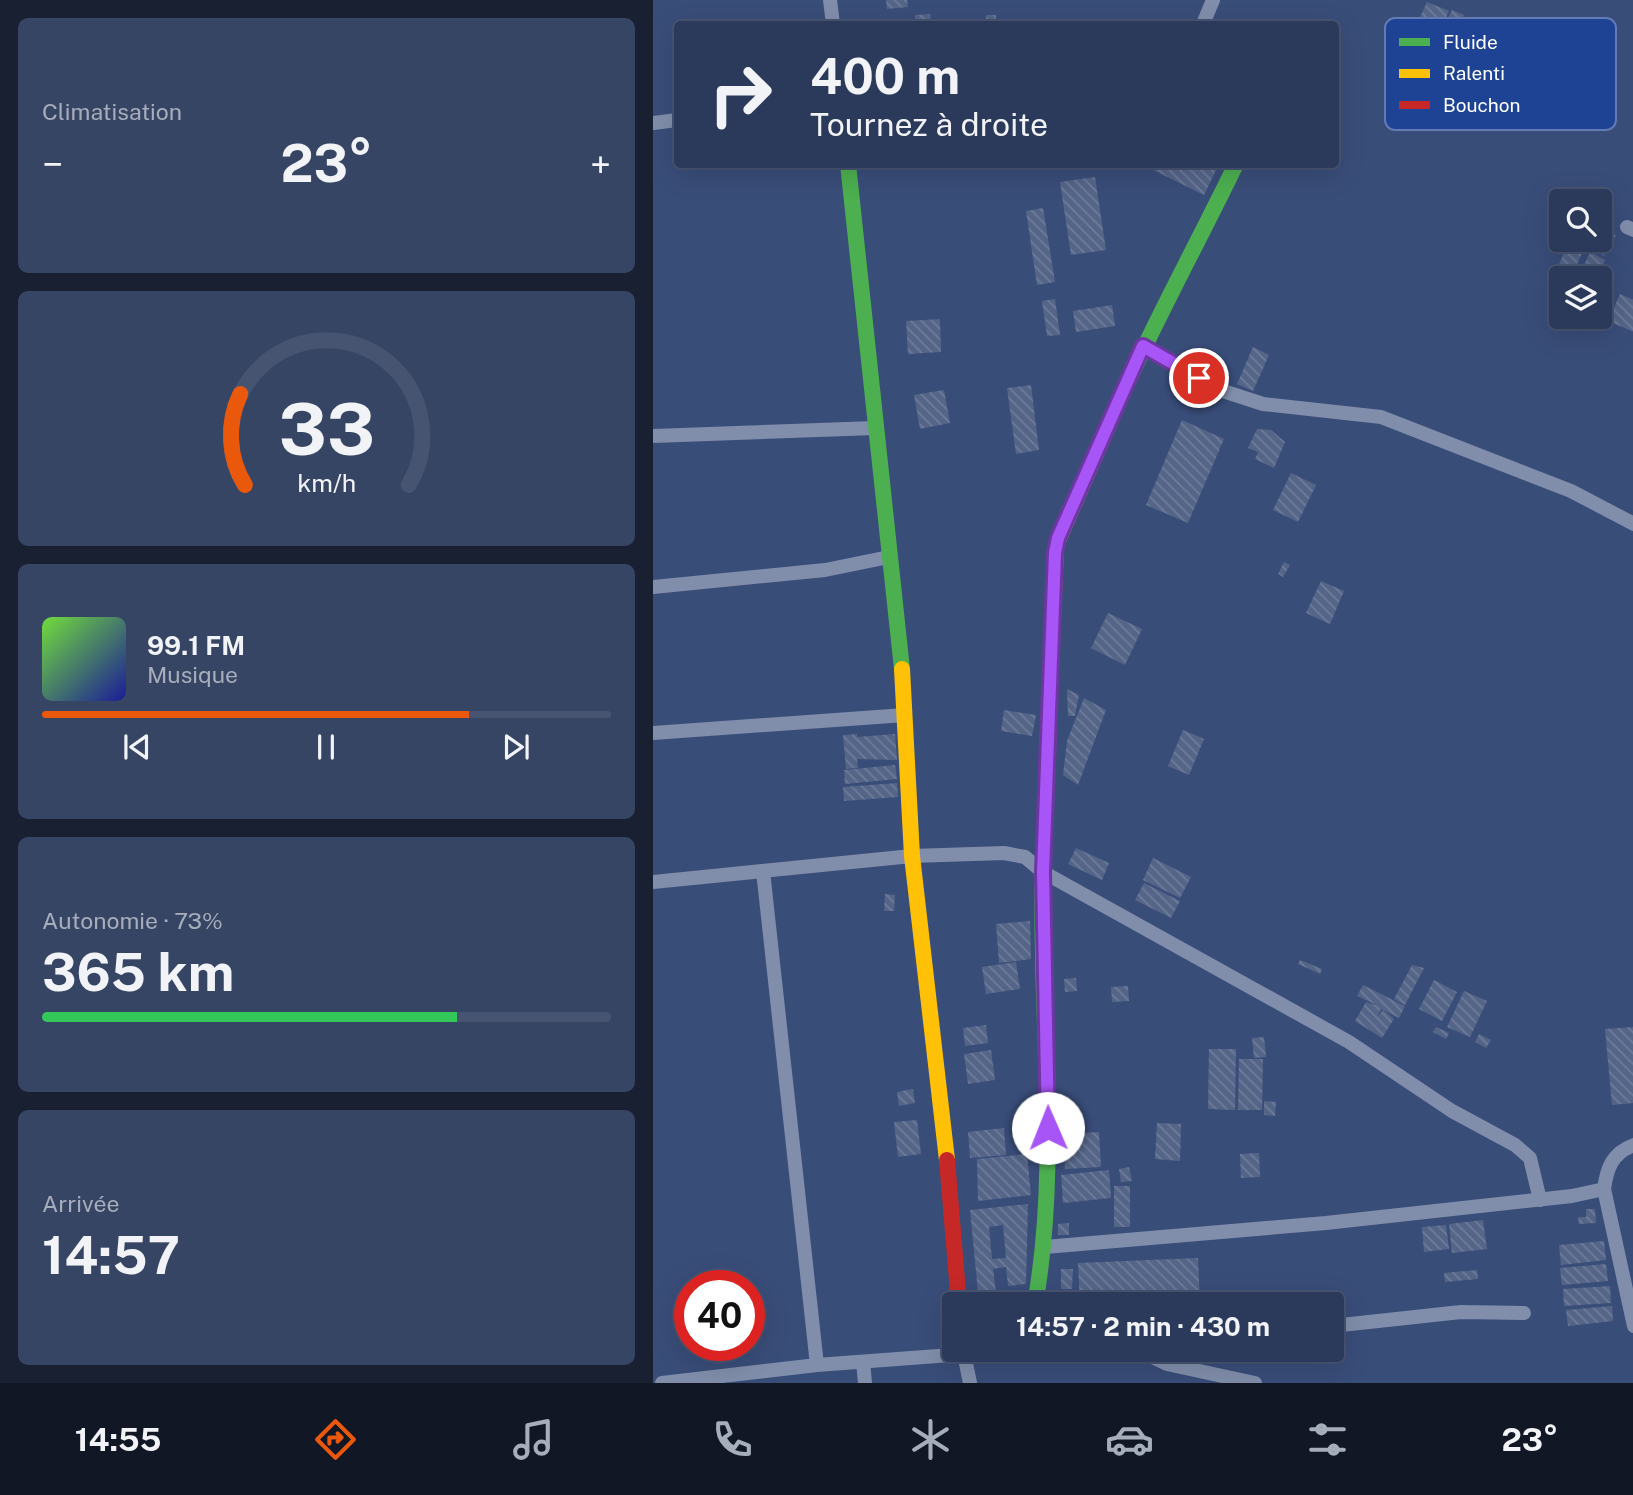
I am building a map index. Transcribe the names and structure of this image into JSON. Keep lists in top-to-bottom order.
{
  "legend": ["Fluide", "Ralenti", "Bouchon"],
  "page": {
    "tile": [
      "Climatisation",
      ["Autonomie · 73%", "365 km"],
      ["Arrivée", "14:57"]
    ],
    "turn": ["400 m", "Tournez à droite"],
    "heat": ["−", "23°", "+"],
    "song": ["99.1 FM", "Musique"],
    "limit": "40",
    "trip": "14:57 · 2 min · 430 m",
    "tabs": ["14:55", "23°"],
    "gauge": ["33", "km/h"]
  }
}
